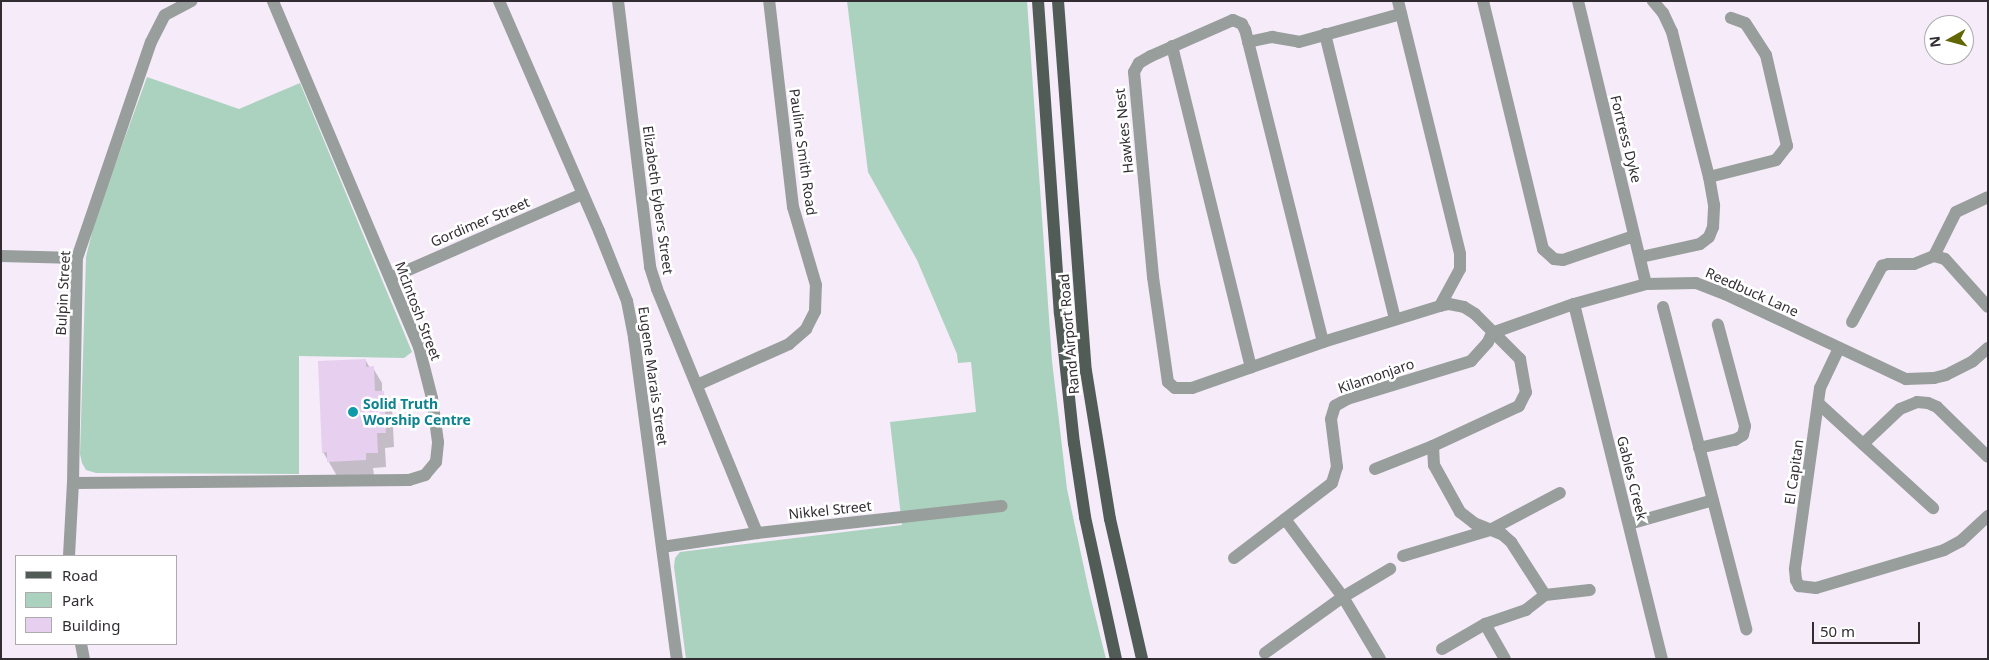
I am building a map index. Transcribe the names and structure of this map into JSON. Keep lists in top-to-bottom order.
{
  "streets": {
    "main road": ["Rand Airport Road"],
    "street": [
      "Hawkes Nest",
      "Fortress Dyke",
      "Pauline Smith Road",
      "Elizabeth Eybers Street",
      "Gordimer Street",
      "Reedbuck Lane",
      "Bulpin Street",
      "McIntosh Street",
      "Eugene Marais Street",
      "Kilamonjaro",
      "El Capitan",
      "Gables Creek",
      "Nikkel Street"
    ]
  },
  "crossings": [
    ["Hawkes Nest", "Reedbuck Lane"],
    ["Hawkes Nest", "Kilamonjaro"],
    ["Fortress Dyke", "Reedbuck Lane"],
    ["Pauline Smith Road", "Elizabeth Eybers Street"],
    ["Elizabeth Eybers Street", "Nikkel Street"],
    ["Gordimer Street", "McIntosh Street"],
    ["Gordimer Street", "Eugene Marais Street"],
    ["Reedbuck Lane", "Kilamonjaro"],
    ["Reedbuck Lane", "El Capitan"],
    ["Reedbuck Lane", "Gables Creek"],
    ["Bulpin Street", "McIntosh Street"],
    ["Eugene Marais Street", "Nikkel Street"]
  ],
  "places": ["Solid Truth Worship Centre"],
  "legend": ["Road", "Park", "Building"],
  "scale_bar": "50 m",
  "north": "left"
}
